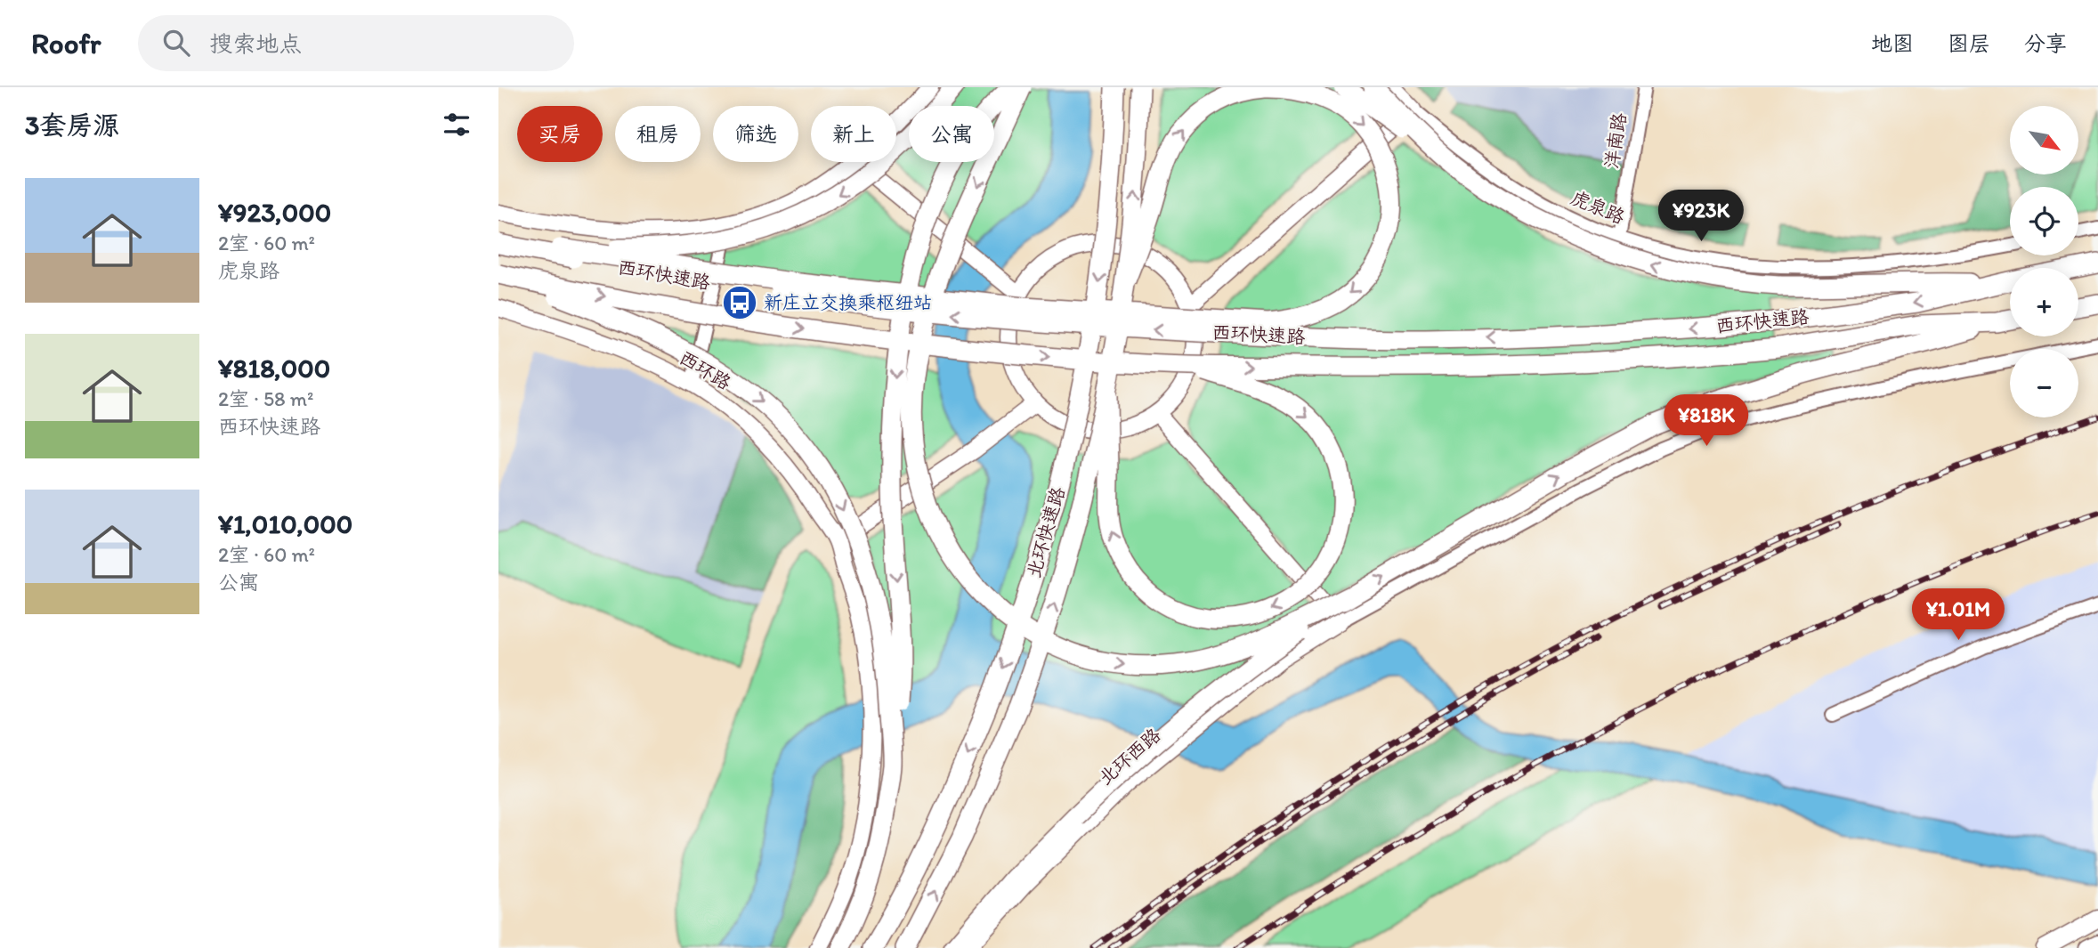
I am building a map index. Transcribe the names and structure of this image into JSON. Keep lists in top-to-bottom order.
{
  "streets": {
    "highway": ["西环快速路", "北环快速路"],
    "main road": ["西环路", "北环西路"],
    "street": ["洋南路", "虎泉路"]
  },
  "crossings": [
    ["洋南路", "虎泉路"]
  ],
  "places": {
    "bus stop": ["新庄立交换乘枢纽站"]
  },
  "north": "bottom right",
  "page": {
    "header": "Roofr",
    "search": "搜索地点",
    "nav": ["地图", "图层", "分享"],
    "heading": "3套房源",
    "map_buttons": ["+", "−"],
    "chip": [
      "买房",
      "租房",
      "筛选",
      "新上",
      "公寓"
    ],
    "list": [
      {
        "name": "¥923,000",
        "note": "2室 · 60 m² · 虎泉路"
      },
      {
        "name": "¥818,000",
        "note": "2室 · 58 m² · 西环快速路"
      },
      {
        "name": "¥1,010,000",
        "note": "2室 · 60 m² · 公寓"
      }
    ],
    "price": ["¥923K", "¥818K", "¥1.01M"]
  }
}
